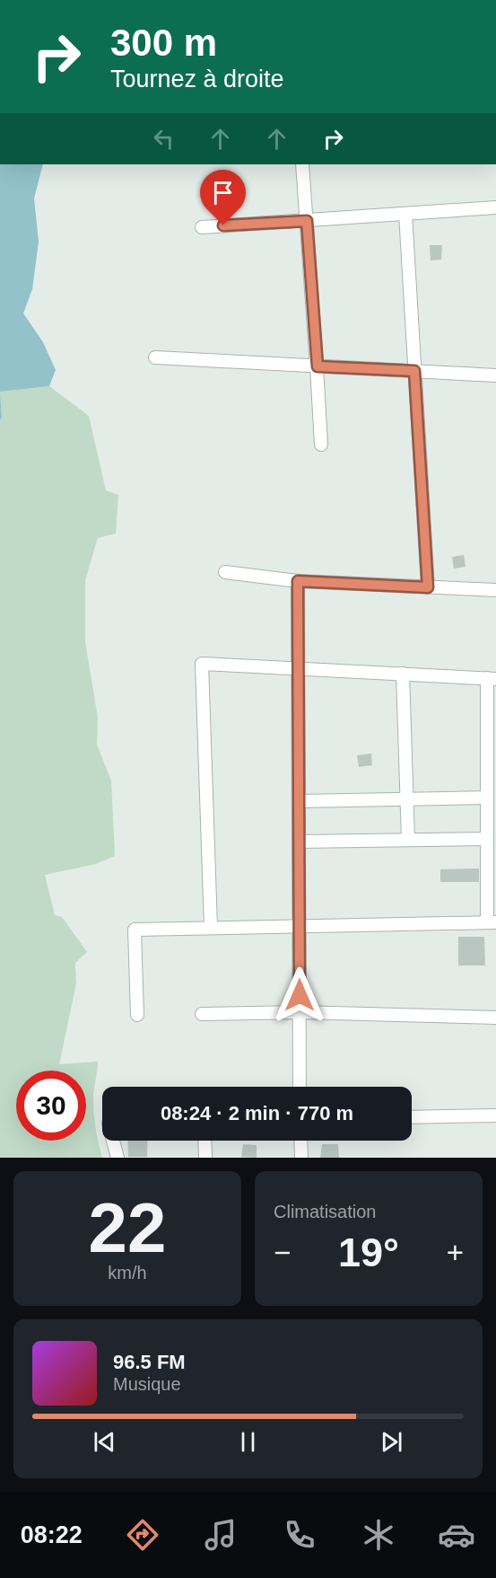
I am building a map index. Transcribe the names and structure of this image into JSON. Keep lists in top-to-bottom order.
{
  "page": {
    "turn": ["300 m", "Tournez à droite"],
    "limit": "30",
    "trip": "08:24 · 2 min · 770 m",
    "tile": [
      ["22", "km/h"],
      "Climatisation"
    ],
    "heat": ["−", "19°", "+"],
    "song": ["96.5 FM", "Musique"],
    "tabs": "08:22"
  }
}
